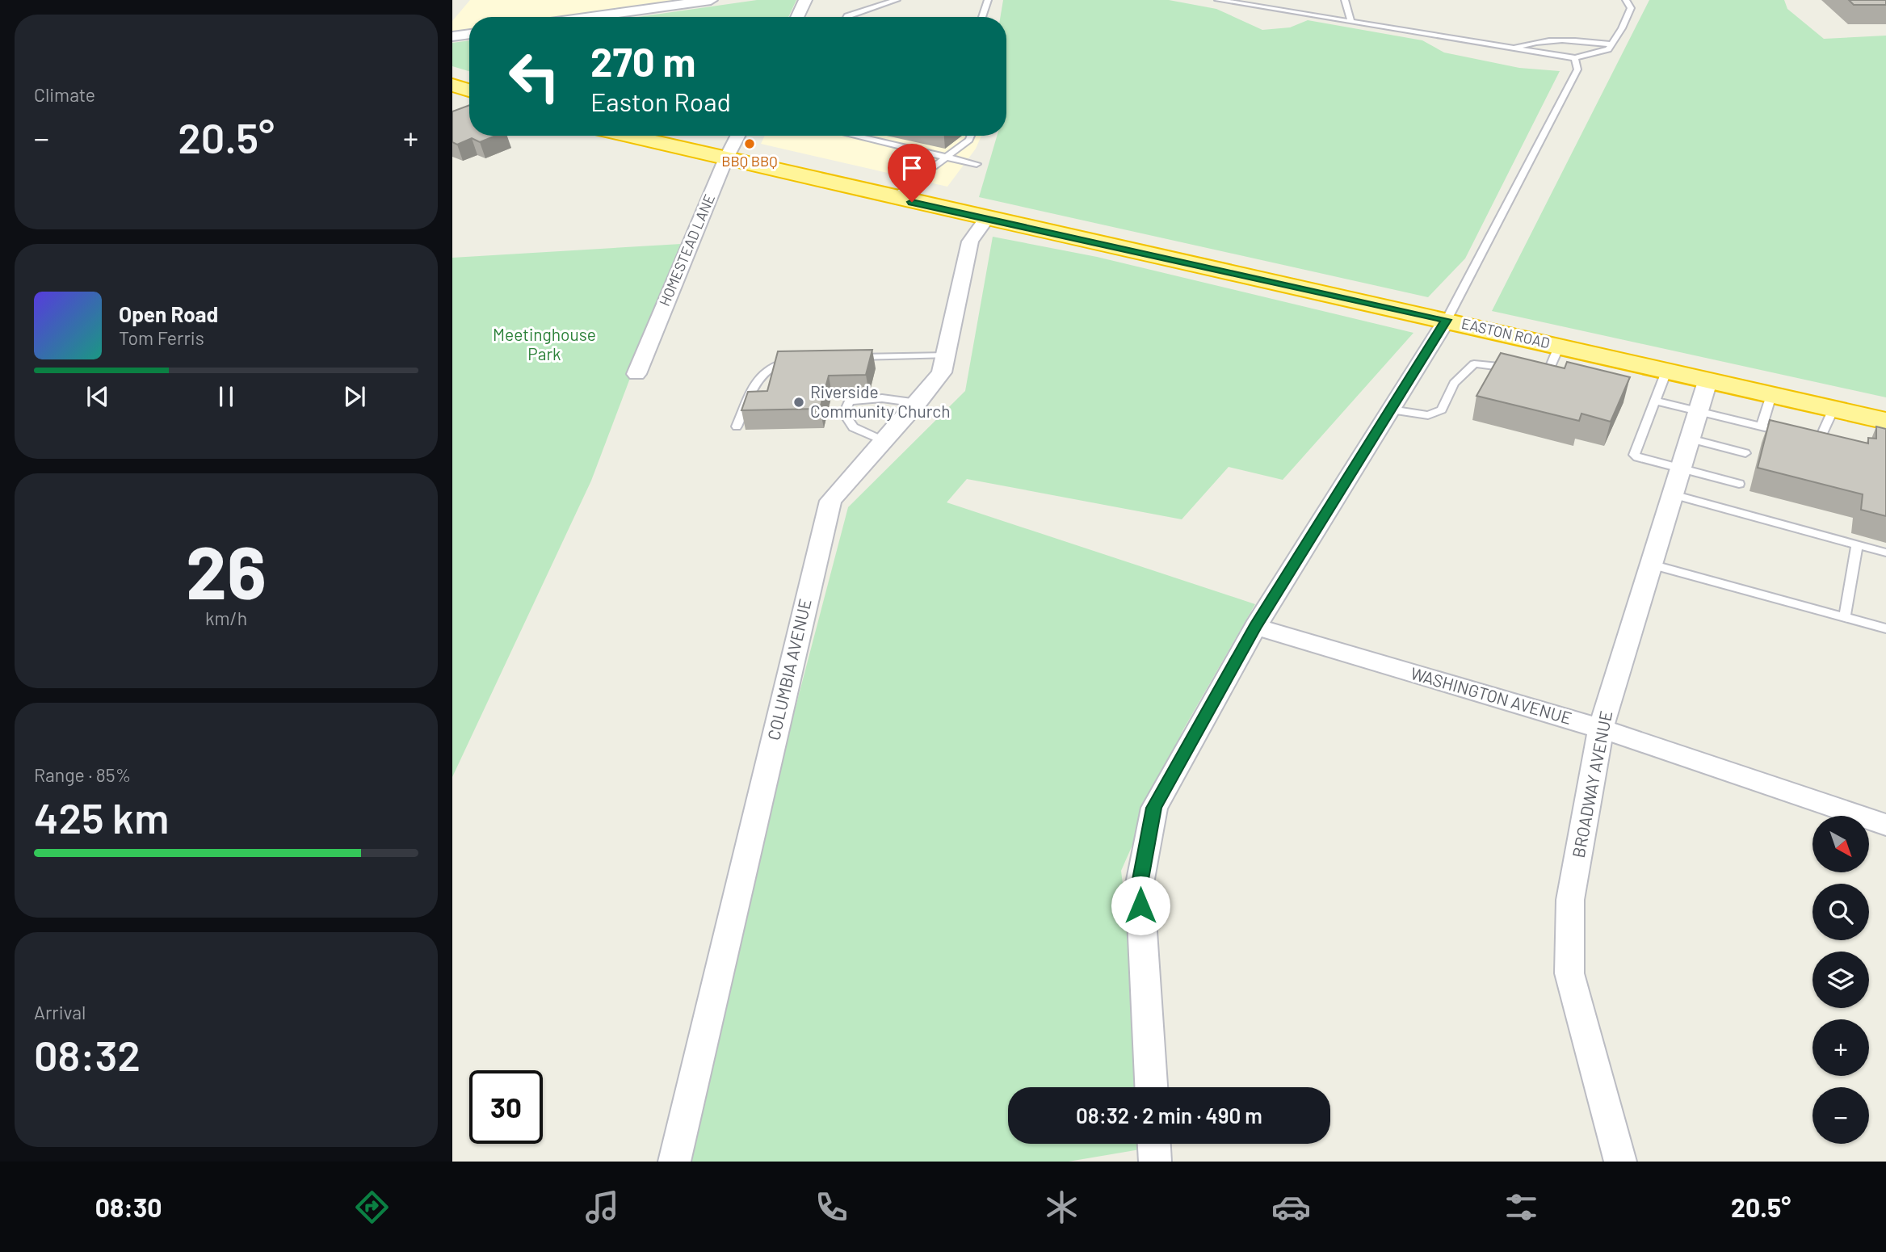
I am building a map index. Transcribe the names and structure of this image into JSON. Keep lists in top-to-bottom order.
{
  "streets": {
    "highway": ["EASTON ROAD"],
    "street": [
      "HOMESTEAD LANE",
      "COLUMBIA AVENUE",
      "WASHINGTON AVENUE",
      "BROADWAY AVENUE"
    ]
  },
  "crossings": [
    ["HOMESTEAD LANE", "EASTON ROAD"],
    ["EASTON ROAD", "COLUMBIA AVENUE"],
    ["EASTON ROAD", "BROADWAY AVENUE"],
    ["WASHINGTON AVENUE", "BROADWAY AVENUE"]
  ],
  "parks": ["Meetinghouse Park"],
  "places": ["BBQ BBQ", "Riverside Community Church"],
  "north": "bottom right",
  "page": {
    "tile": [
      "Climate",
      ["26", "km/h"],
      ["Range · 85%", "425 km"],
      ["Arrival", "08:32"]
    ],
    "turn": ["270 m", "Easton Road"],
    "heat": ["−", "20.5°", "+"],
    "song": ["Open Road", "Tom Ferris"],
    "map_buttons": ["+", "−"],
    "limit": "30",
    "trip": "08:32 · 2 min · 490 m",
    "tabs": ["08:30", "20.5°"]
  }
}
